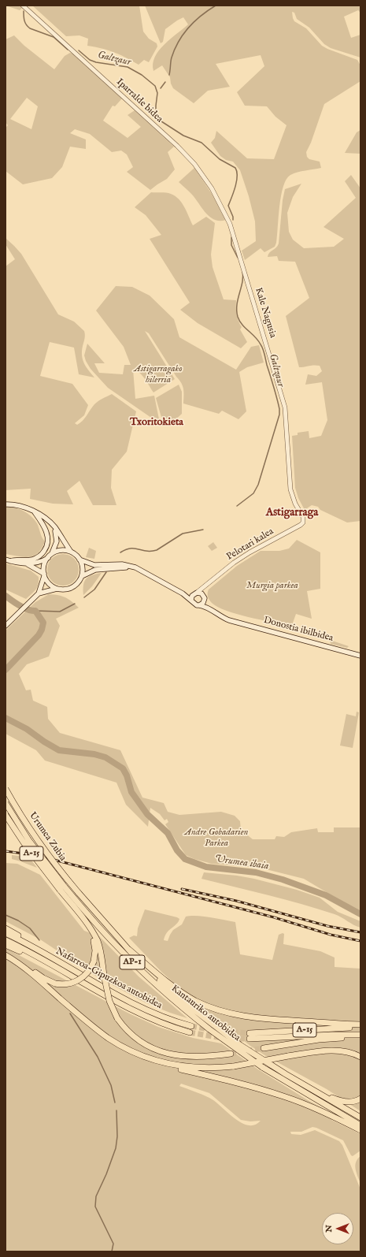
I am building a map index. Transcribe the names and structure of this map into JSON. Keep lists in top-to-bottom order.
{
  "streets": {
    "highway": [
      "Urumea Zubia",
      "A-15",
      "AP-1",
      "Nafarroa-Gipuzkoa autobidea",
      "Kantauriko autobidea"
    ],
    "main road": ["Donostia ibilbidea"],
    "street": ["Iparralde bidea", "Kale Nagusia", "Pelotari kalea"]
  },
  "crossings": [
    ["Iparralde bidea", "Kale Nagusia"],
    ["Kale Nagusia", "Pelotari kalea"],
    ["Pelotari kalea", "Donostia ibilbidea"],
    ["Urumea Zubia", "A-15"],
    ["Urumea Zubia", "Kantauriko autobidea"],
    ["A-15", "Kantauriko autobidea"]
  ],
  "districts": ["Txoritokieta", "Astigarraga"],
  "water": ["Galtzaur", "Urumea ibaia"],
  "parks": ["Astigarragako hilerria", "Murgia parkea", "Andre Gobadarien Parkea"],
  "north": "left"
}
